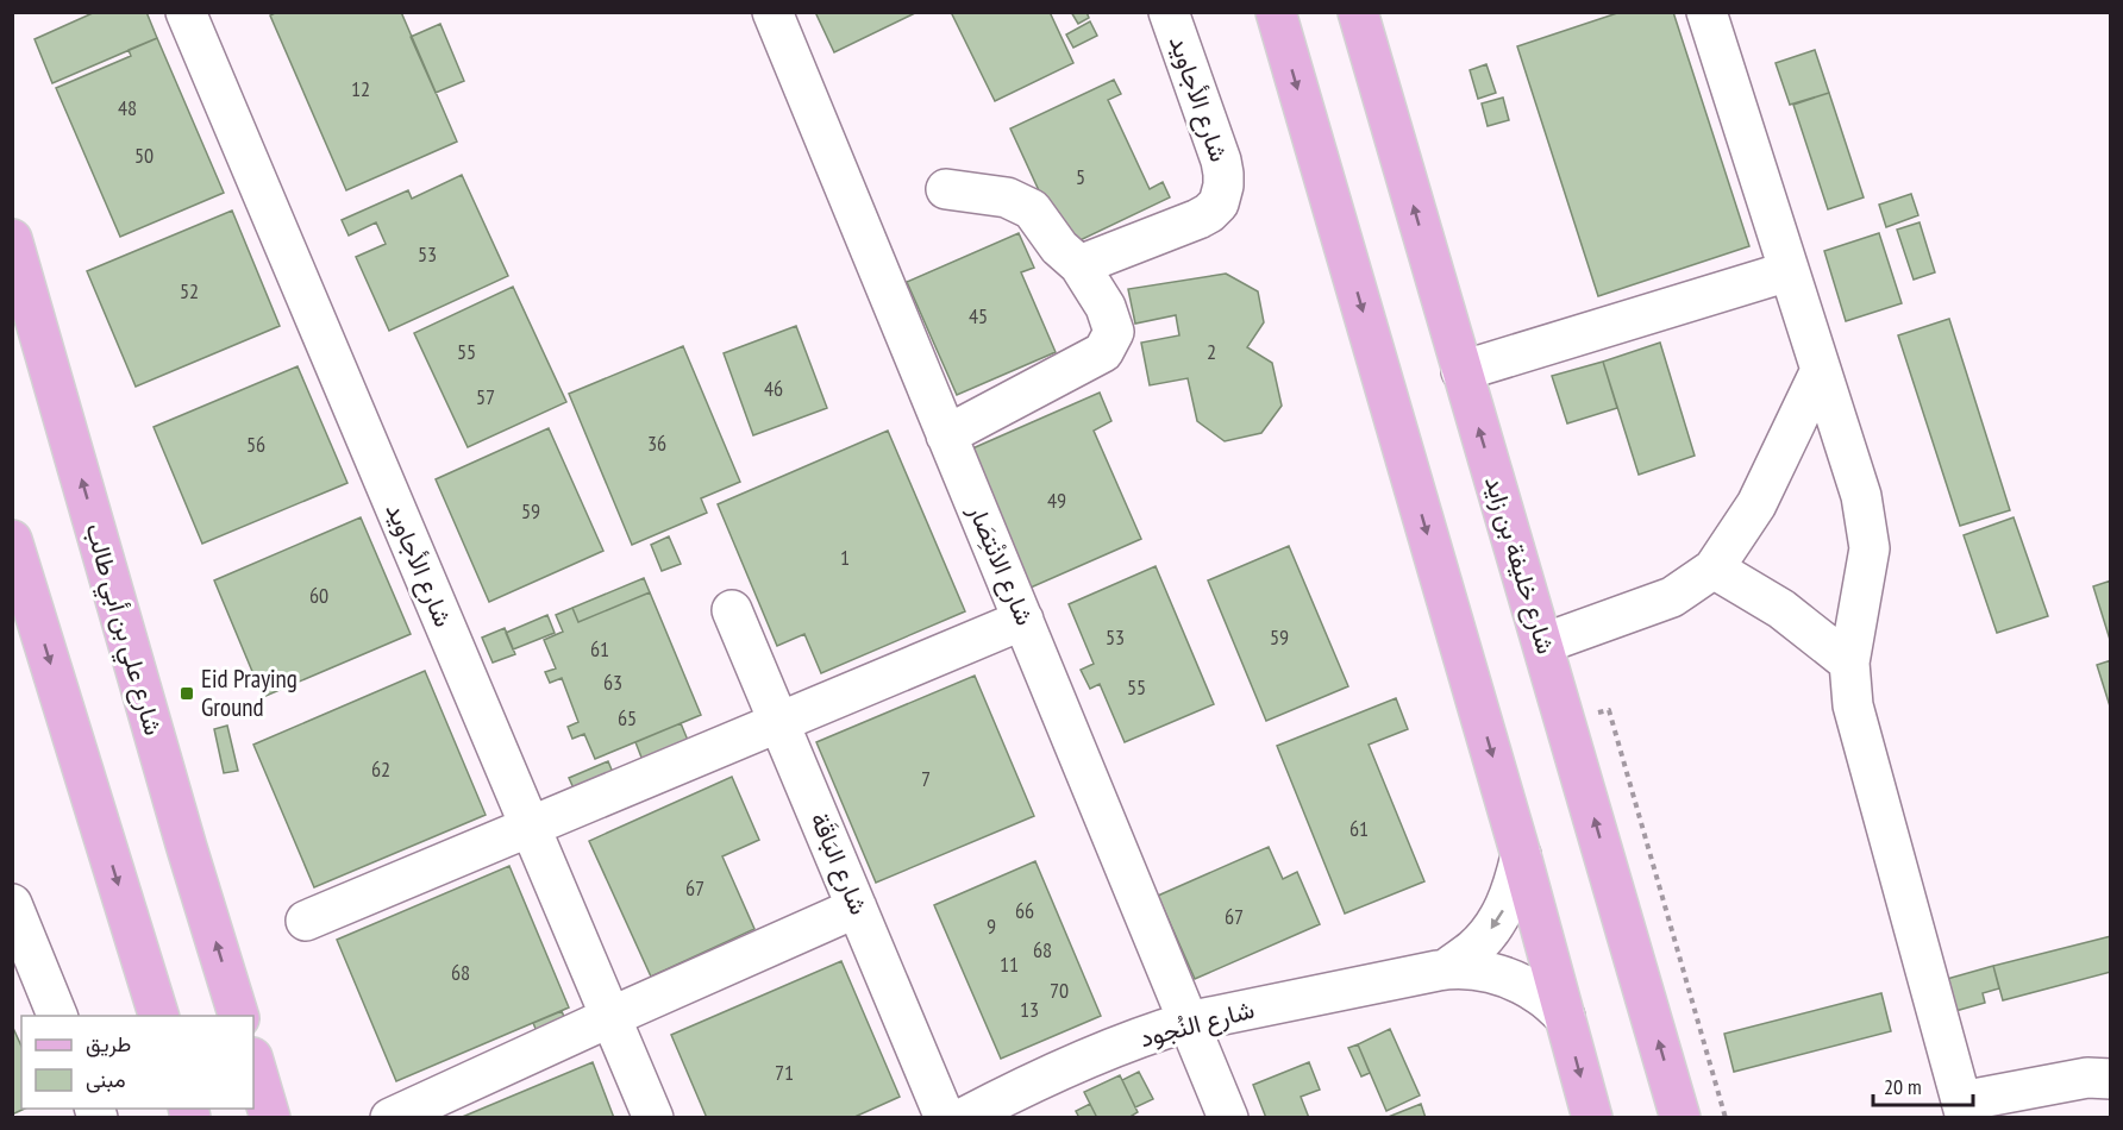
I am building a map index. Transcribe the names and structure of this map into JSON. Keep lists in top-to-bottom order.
{
  "streets": {
    "main road": ["شارع خليفة بن زايد", "شارع علي بن أبي طالب"],
    "street": [
      "شارع الأجاويد",
      "شارع الانْتِصَار",
      "شارع البَاقَة",
      "شارع النُجود"
    ]
  },
  "crossings": [
    ["شارع الانْتِصَار", "شارع النُجود"]
  ],
  "places": {
    "transit": ["Eid Praying Ground"]
  },
  "house_numbers": [
    "12",
    "48",
    "50",
    "5",
    "53",
    "52",
    "45",
    "55",
    "2",
    "46",
    "57",
    "36",
    "56",
    "49",
    "59",
    "1",
    "60",
    "53",
    "59",
    "61",
    "63",
    "55",
    "65",
    "62",
    "7",
    "61",
    "67",
    "66",
    "67",
    "9",
    "68",
    "11",
    "68",
    "70",
    "13",
    "71"
  ],
  "legend": ["طريق", "مبنى"],
  "scale_bar": "20 m"
}
